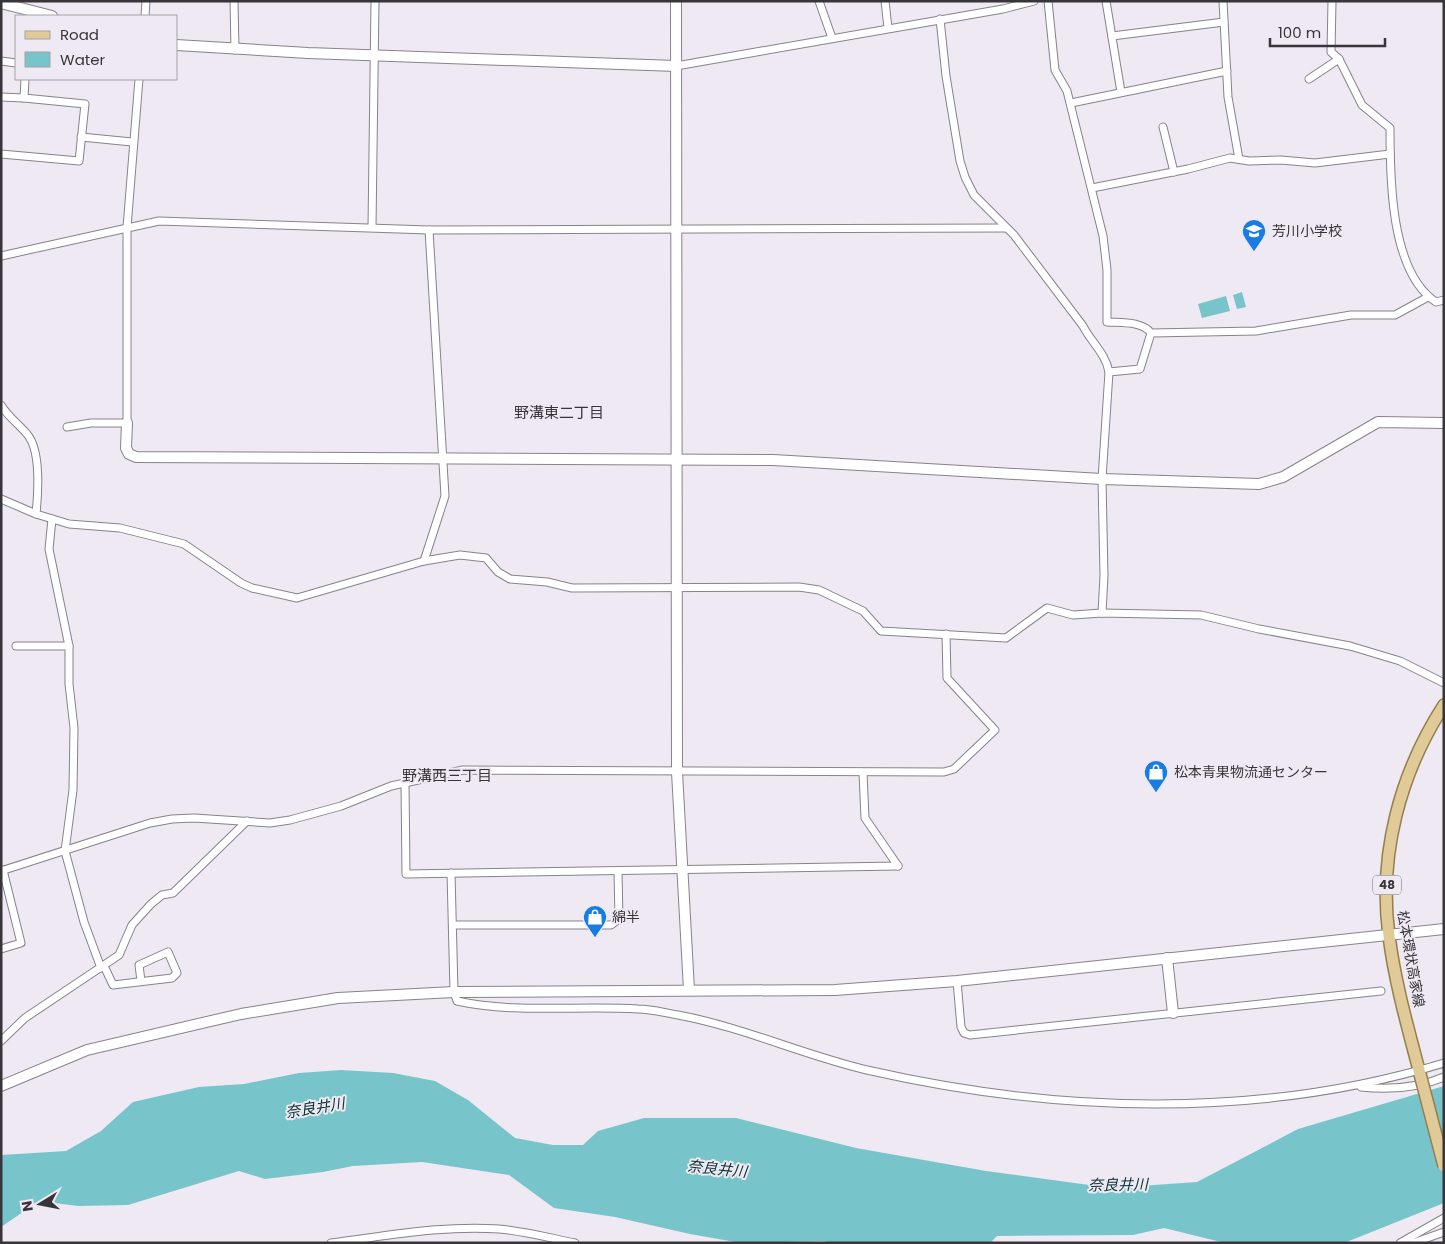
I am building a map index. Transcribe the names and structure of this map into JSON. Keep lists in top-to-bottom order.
{
  "streets": {
    "main road": ["48", "松本環状高家線"]
  },
  "districts": ["野溝東二丁目", "野溝西三丁目"],
  "water": ["奈良井川"],
  "places": {
    "school or university": ["芳川小学校"],
    "shop": ["松本青果物流通センター", "綿半"]
  },
  "legend": ["Road", "Water"],
  "scale_bar": "100 m",
  "north": "left"
}
